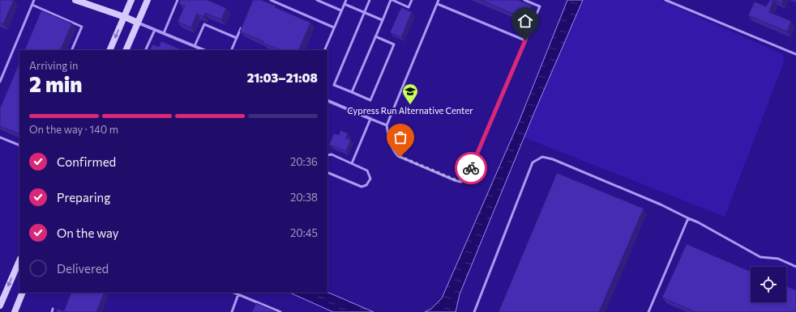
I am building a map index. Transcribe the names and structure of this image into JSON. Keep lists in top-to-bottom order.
{
  "places": {
    "school or university": ["Cypress Run Alternative Center"]
  },
  "page": {
    "heading": ["2 min", "Arriving in", "21:03–21:08"],
    "bar": "On the way · 140 m",
    "list": [
      ["Confirmed", "20:36"],
      ["Preparing", "20:38"],
      ["On the way", "20:45"],
      "Delivered"
    ]
  }
}
